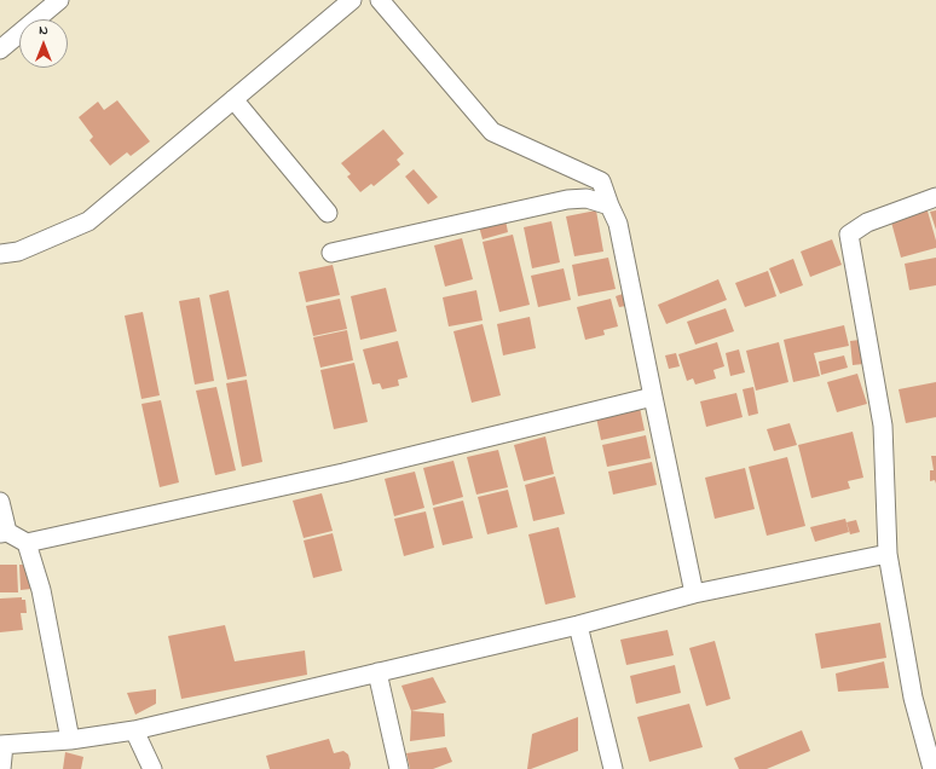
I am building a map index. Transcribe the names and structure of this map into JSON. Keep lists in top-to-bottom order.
{
  "north": "top"
}
